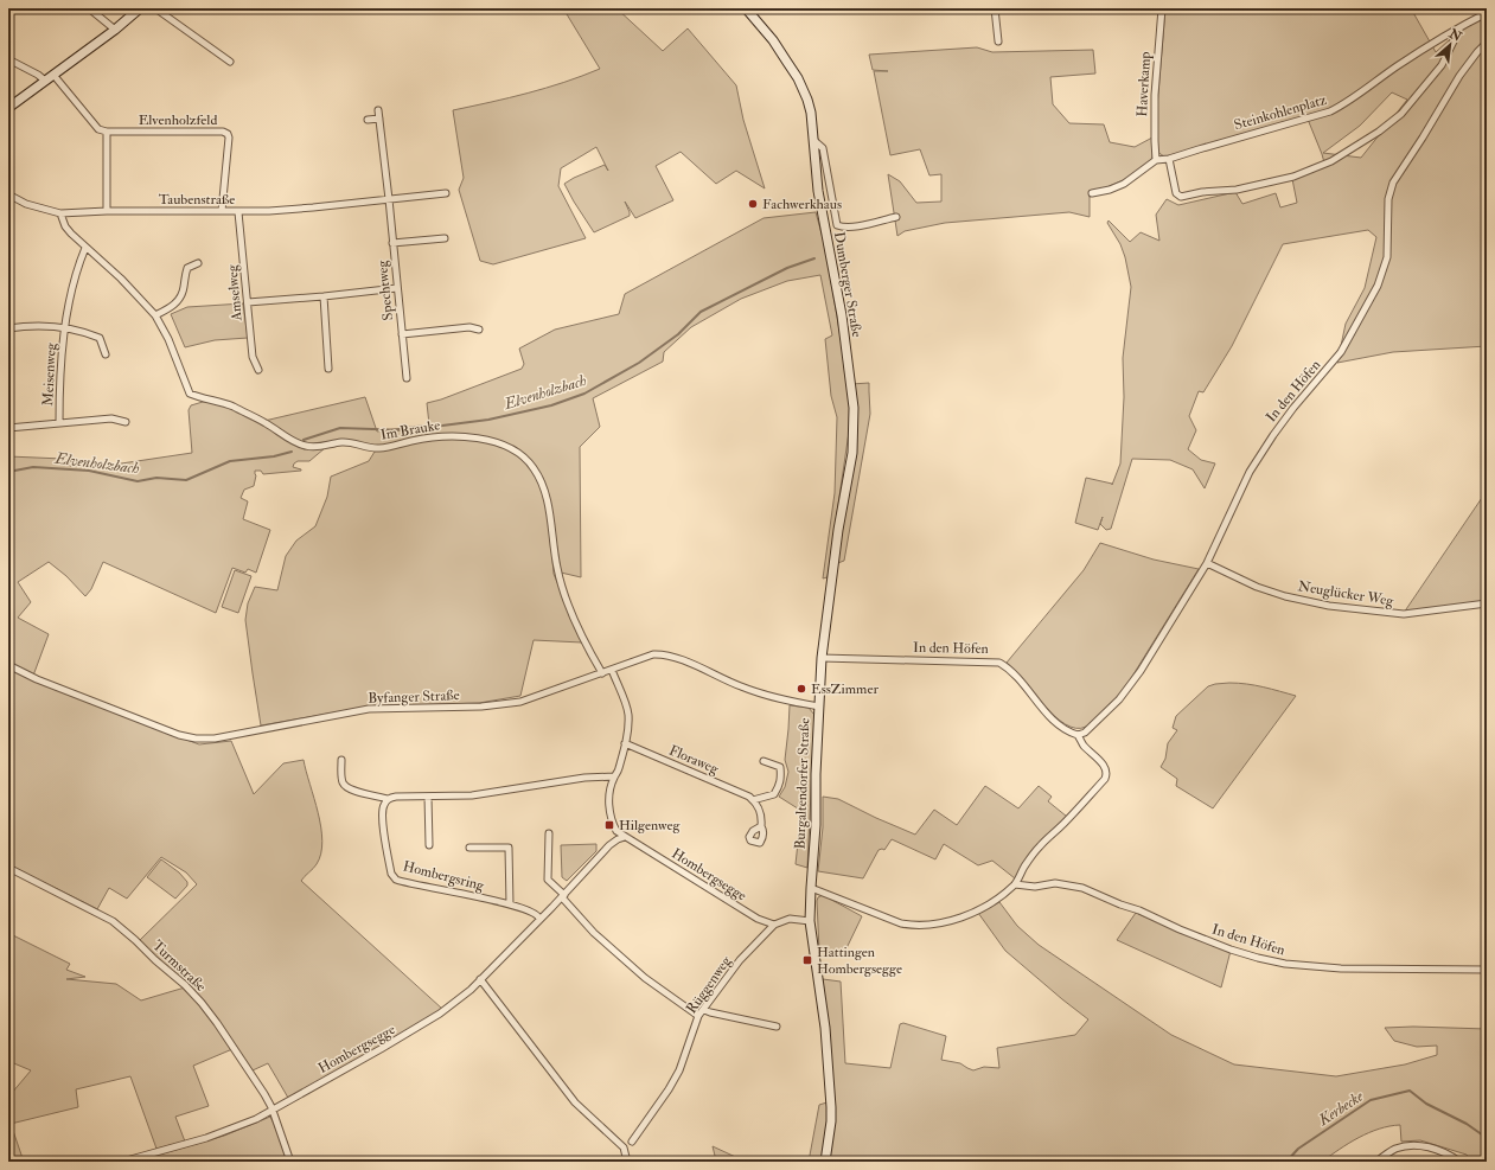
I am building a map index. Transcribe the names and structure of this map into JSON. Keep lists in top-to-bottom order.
{
  "streets": {
    "main road": ["Dumberger Straße", "Burgaltendorfer Straße"],
    "street": [
      "Haverkamp",
      "Steinkohlenplatz",
      "Elvenholzfeld",
      "Taubenstraße",
      "Spechtweg",
      "Amselweg",
      "Meisenweg",
      "In den Höfen",
      "Im Brauke",
      "Neuglücker Weg",
      "Byfanger Straße",
      "Floraweg",
      "Hombergsegge",
      "Hombergsring",
      "Turmstraße",
      "Rüggenweg"
    ]
  },
  "crossings": [
    ["Haverkamp", "Steinkohlenplatz"],
    ["Elvenholzfeld", "Taubenstraße"],
    ["Taubenstraße", "Spechtweg"],
    ["Taubenstraße", "Amselweg"],
    ["Taubenstraße", "Im Brauke"],
    ["Dumberger Straße", "Burgaltendorfer Straße"],
    ["Meisenweg", "Im Brauke"],
    ["In den Höfen", "Neuglücker Weg"],
    ["In den Höfen", "Burgaltendorfer Straße"],
    ["Im Brauke", "Byfanger Straße"],
    ["Byfanger Straße", "Burgaltendorfer Straße"],
    ["Hombergsegge", "Hombergsring"],
    ["Hombergsegge", "Turmstraße"],
    ["Hombergsegge", "Rüggenweg"]
  ],
  "water": ["Elvenholzbach", "Kerbecke"],
  "places": {
    "other": ["Fachwerkhaus", "EssZimmer"],
    "transit": ["Hilgenweg", "Hattingen Hombergsegge"]
  },
  "north": "top right"
}
